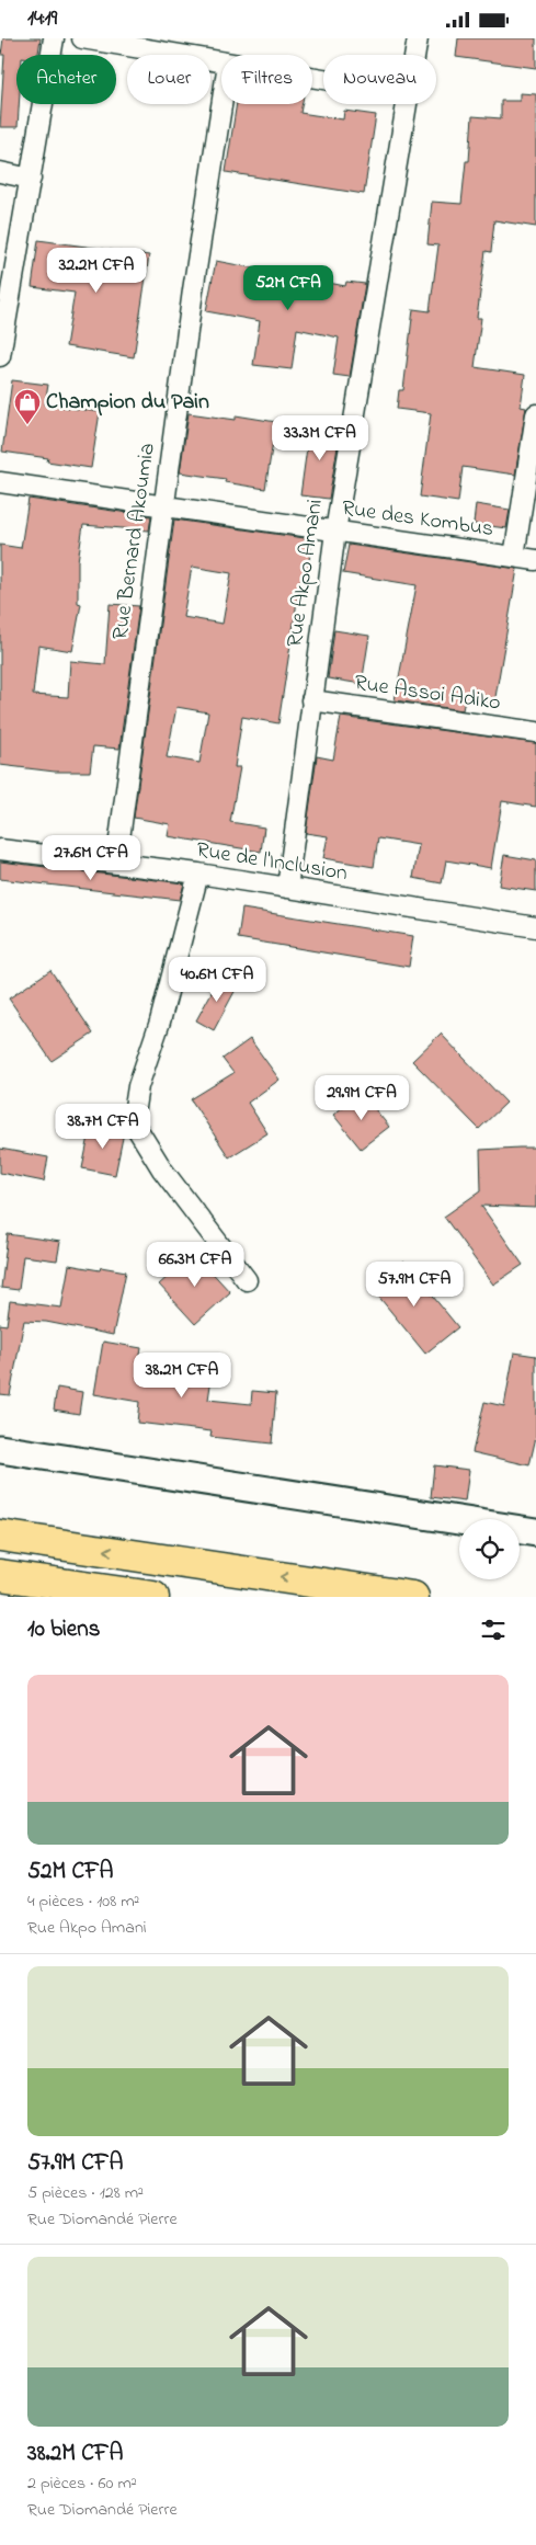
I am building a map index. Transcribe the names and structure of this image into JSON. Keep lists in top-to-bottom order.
{
  "streets": {
    "street": [
      "Rue des Kombus",
      "Rue Bernard Akoumia",
      "Rue Akpo Amani",
      "Rue Assoi Adiko",
      "Rue de l'Inclusion"
    ]
  },
  "crossings": [
    ["Rue des Kombus", "Rue Bernard Akoumia"],
    ["Rue des Kombus", "Rue Akpo Amani"],
    ["Rue Bernard Akoumia", "Rue de l'Inclusion"],
    ["Rue Akpo Amani", "Rue Assoi Adiko"],
    ["Rue Akpo Amani", "Rue de l'Inclusion"]
  ],
  "places": {
    "shop": ["Champion du Pain"]
  },
  "page": {
    "status": "14:19",
    "chip": [
      "Acheter",
      "Louer",
      "Filtres",
      "Nouveau"
    ],
    "price": [
      "32.2M CFA",
      "52M CFA",
      "33.3M CFA",
      "27.6M CFA",
      "40.6M CFA",
      "29.9M CFA",
      "38.7M CFA",
      "66.3M CFA",
      "57.9M CFA",
      "38.2M CFA"
    ],
    "heading": "10 biens",
    "list": [
      {
        "name": "52M CFA",
        "note": "4 pièces · 108 m² · Rue Akpo Amani"
      },
      {
        "name": "57.9M CFA",
        "note": "5 pièces · 128 m² · Rue Diomandé Pierre"
      },
      {
        "name": "38.2M CFA",
        "note": "2 pièces · 60 m² · Rue Diomandé Pierre"
      }
    ]
  }
}
